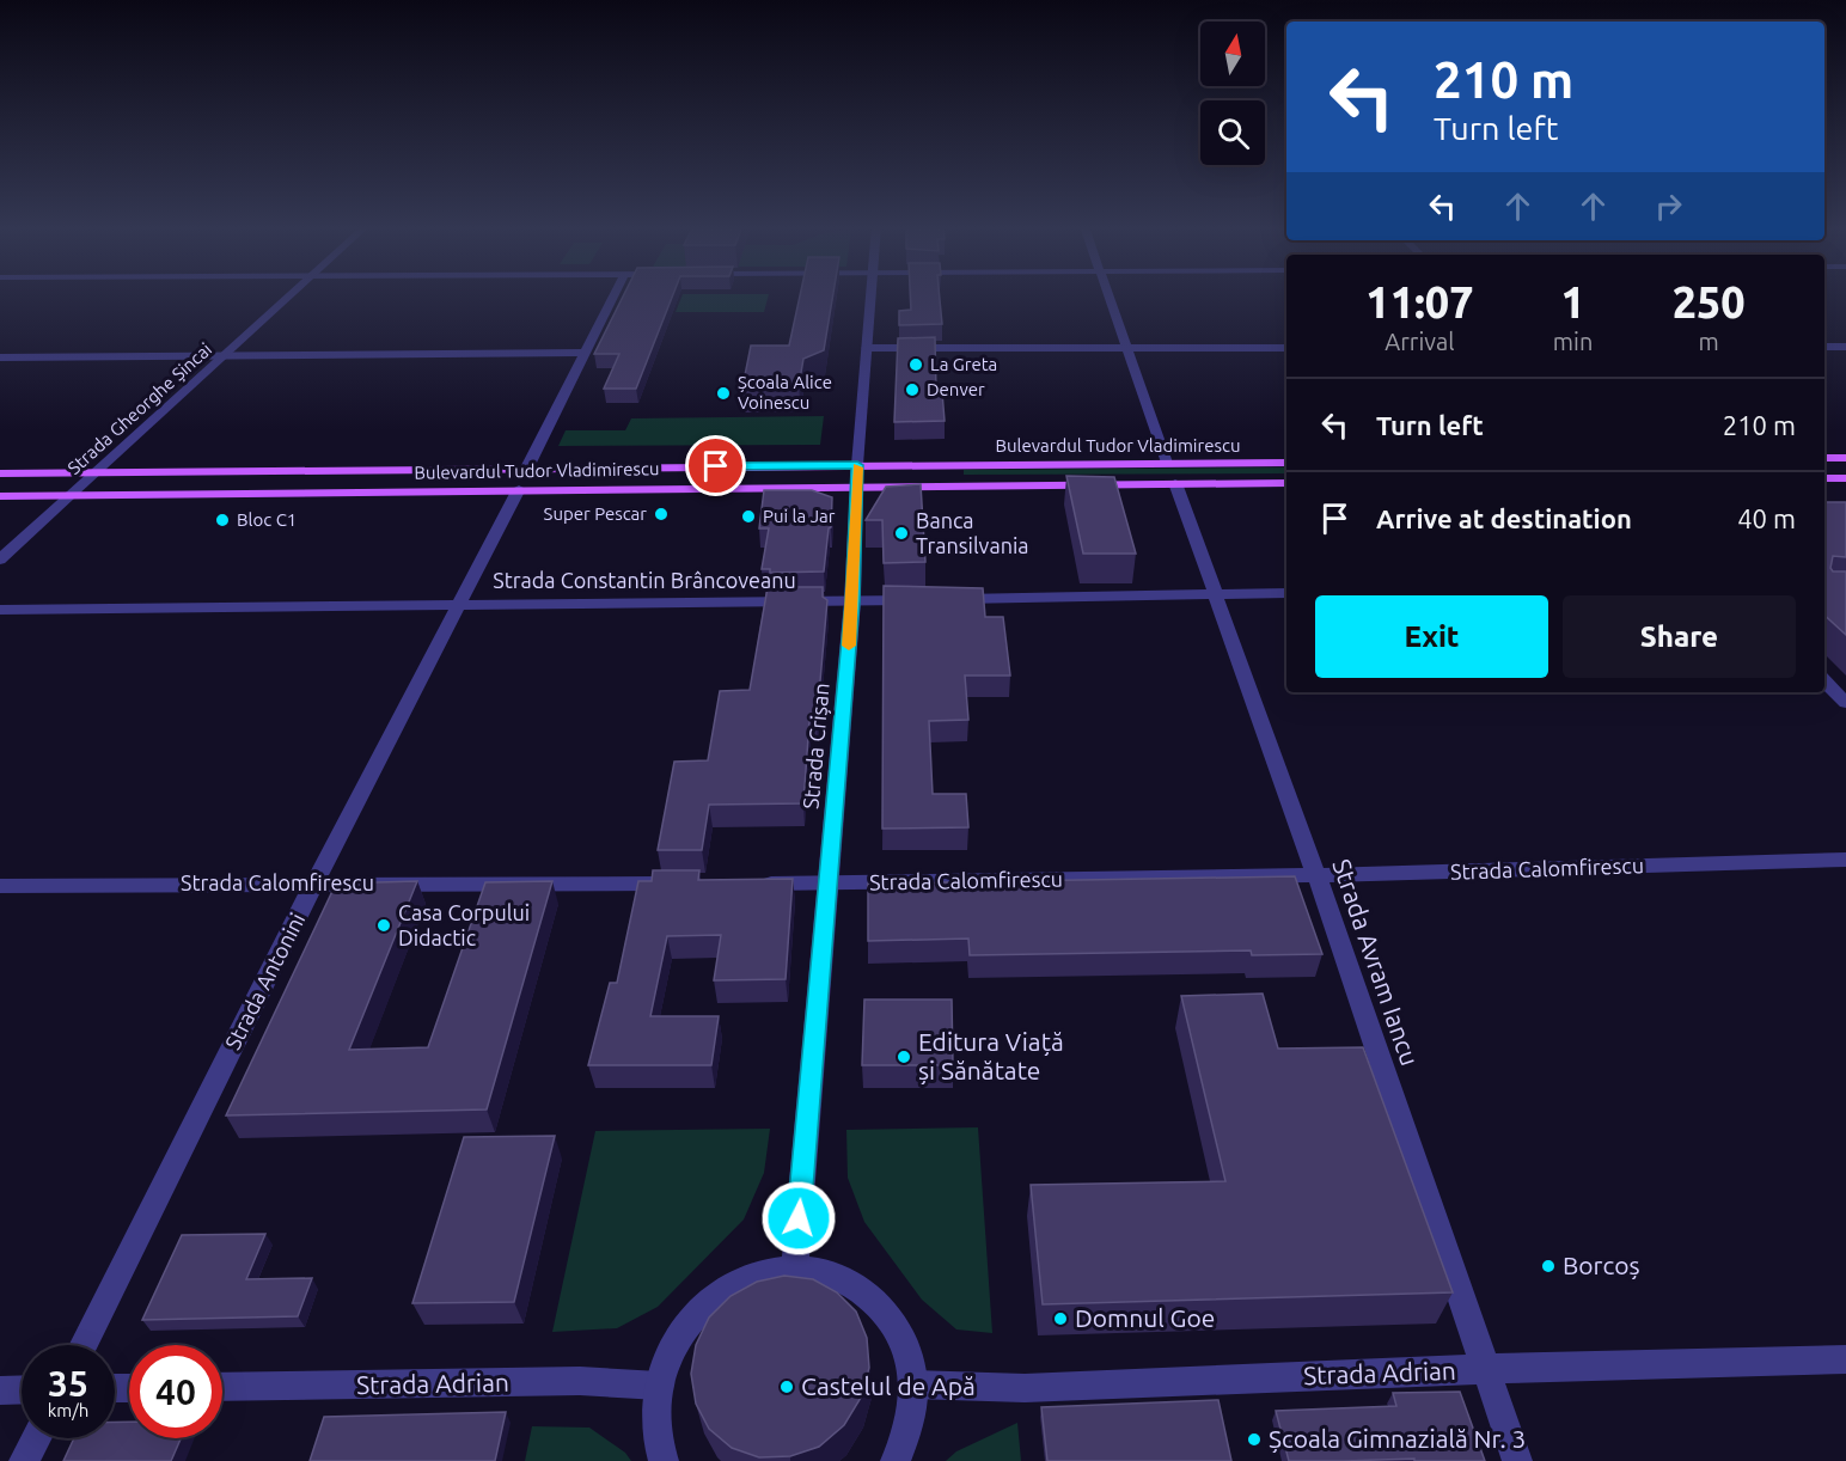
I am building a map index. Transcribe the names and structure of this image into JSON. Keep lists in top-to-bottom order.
{
  "streets": {
    "main road": ["Bulevardul Tudor Vladimirescu"],
    "street": [
      "Strada Gheorghe Șincai",
      "Strada Constantin Brâncoveanu",
      "Strada Crișan",
      "Strada Calomfirescu",
      "Strada Avram Iancu",
      "Strada Antonini",
      "Strada Adrian"
    ]
  },
  "crossings": [
    ["Strada Gheorghe Șincai", "Bulevardul Tudor Vladimirescu"],
    ["Bulevardul Tudor Vladimirescu", "Strada Crișan"],
    ["Bulevardul Tudor Vladimirescu", "Strada Avram Iancu"],
    ["Bulevardul Tudor Vladimirescu", "Strada Antonini"],
    ["Strada Constantin Brâncoveanu", "Strada Crișan"],
    ["Strada Constantin Brâncoveanu", "Strada Antonini"],
    ["Strada Crișan", "Strada Calomfirescu"],
    ["Strada Calomfirescu", "Strada Avram Iancu"],
    ["Strada Calomfirescu", "Strada Antonini"],
    ["Strada Avram Iancu", "Strada Adrian"]
  ],
  "places": [
    "La Greta",
    "Denver",
    "Școala Alice Voinescu",
    "Super Pescar",
    "Pui la Jar",
    "Bloc C1",
    "Banca Transilvania",
    "Casa Corpului Didactic",
    "Editura Viață și Sănătate",
    "Borcoș",
    "Domnul Goe",
    "Castelul de Apă",
    "Școala Gimnazială Nr. 3"
  ],
  "north": "top",
  "page": {
    "turn": ["210 m", "Turn left"],
    "eta": [
      "11:07",
      "Arrival",
      "1",
      "min",
      "250",
      "m"
    ],
    "list": [
      {
        "name": "Turn left",
        "value": "210 m"
      },
      {
        "name": "Arrive at destination",
        "value": "40 m"
      }
    ],
    "buttons": ["Exit", "Share"],
    "speed": "35 km/h",
    "limit": "40"
  }
}
